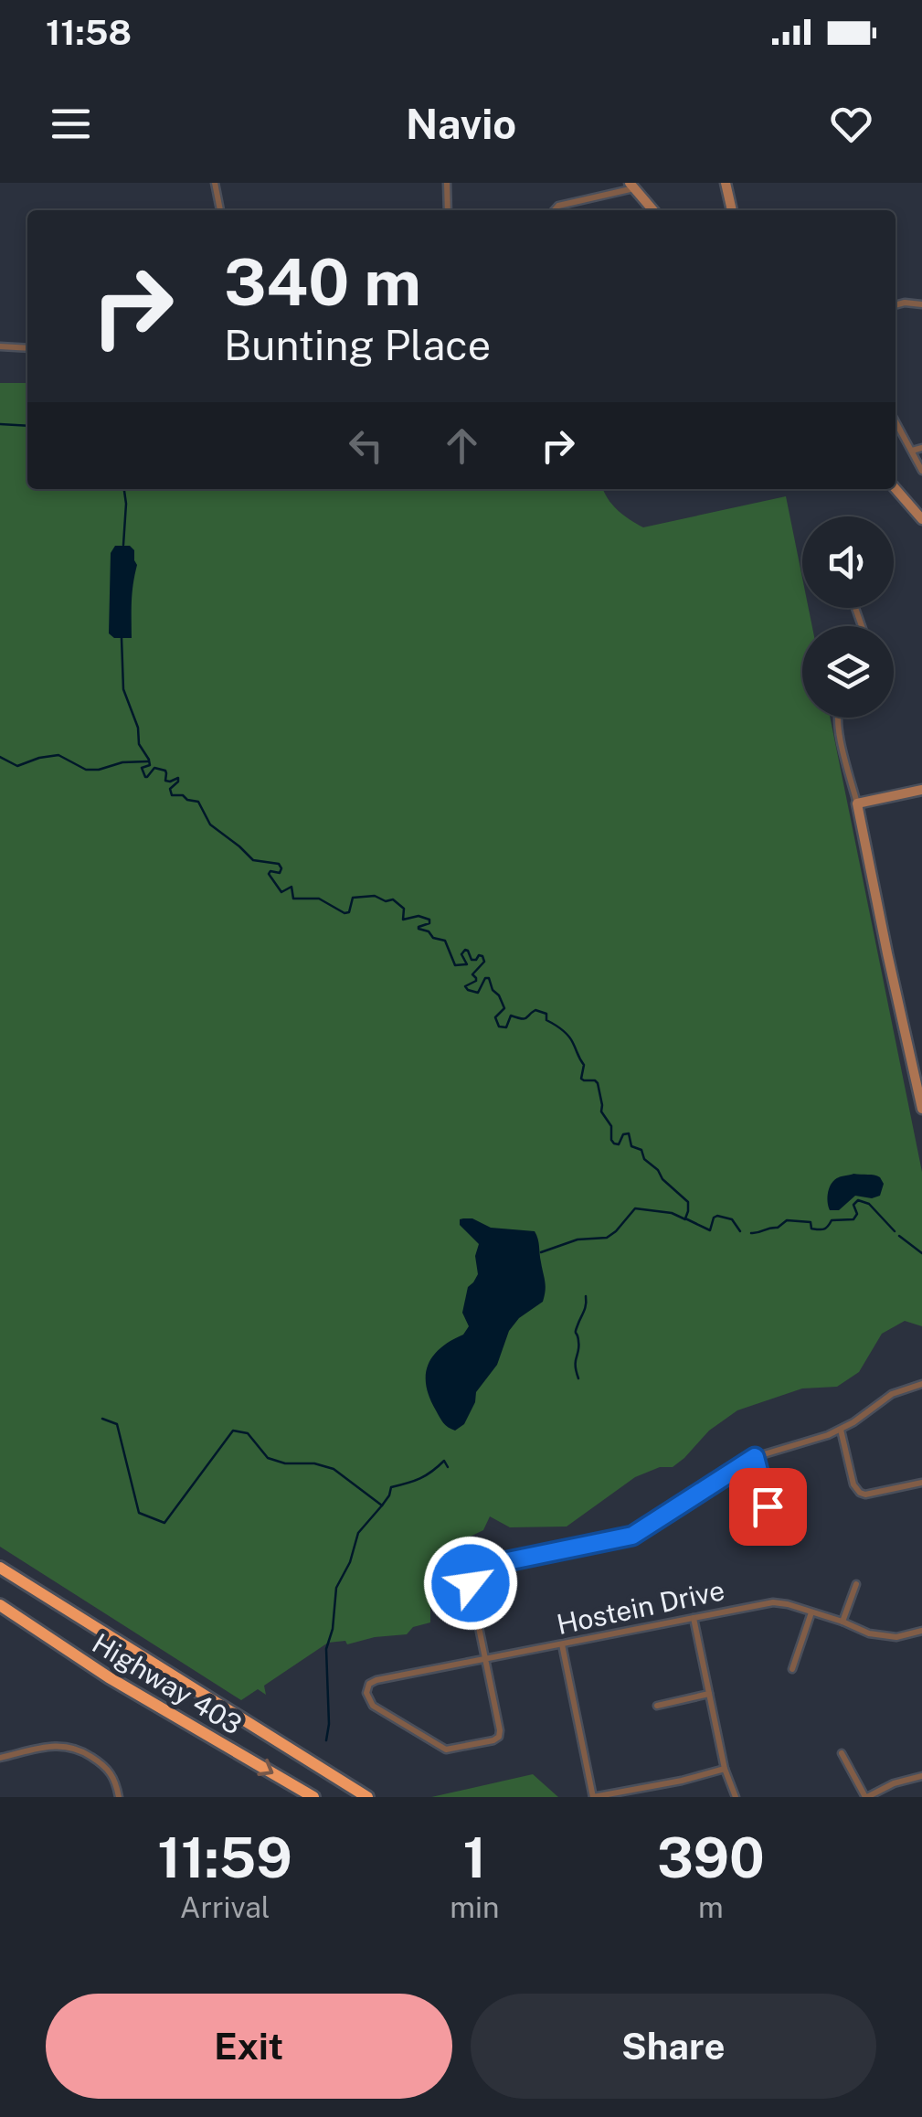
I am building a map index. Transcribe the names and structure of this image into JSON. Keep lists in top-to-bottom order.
{
  "streets": {
    "highway": ["Highway 403"],
    "street": ["Hostein Drive"]
  },
  "page": {
    "status": "11:58",
    "header": "Navio",
    "turn": ["340 m", "Bunting Place"],
    "eta": [
      "11:59",
      "Arrival",
      "1",
      "min",
      "390",
      "m"
    ],
    "buttons": ["Exit", "Share"]
  }
}
